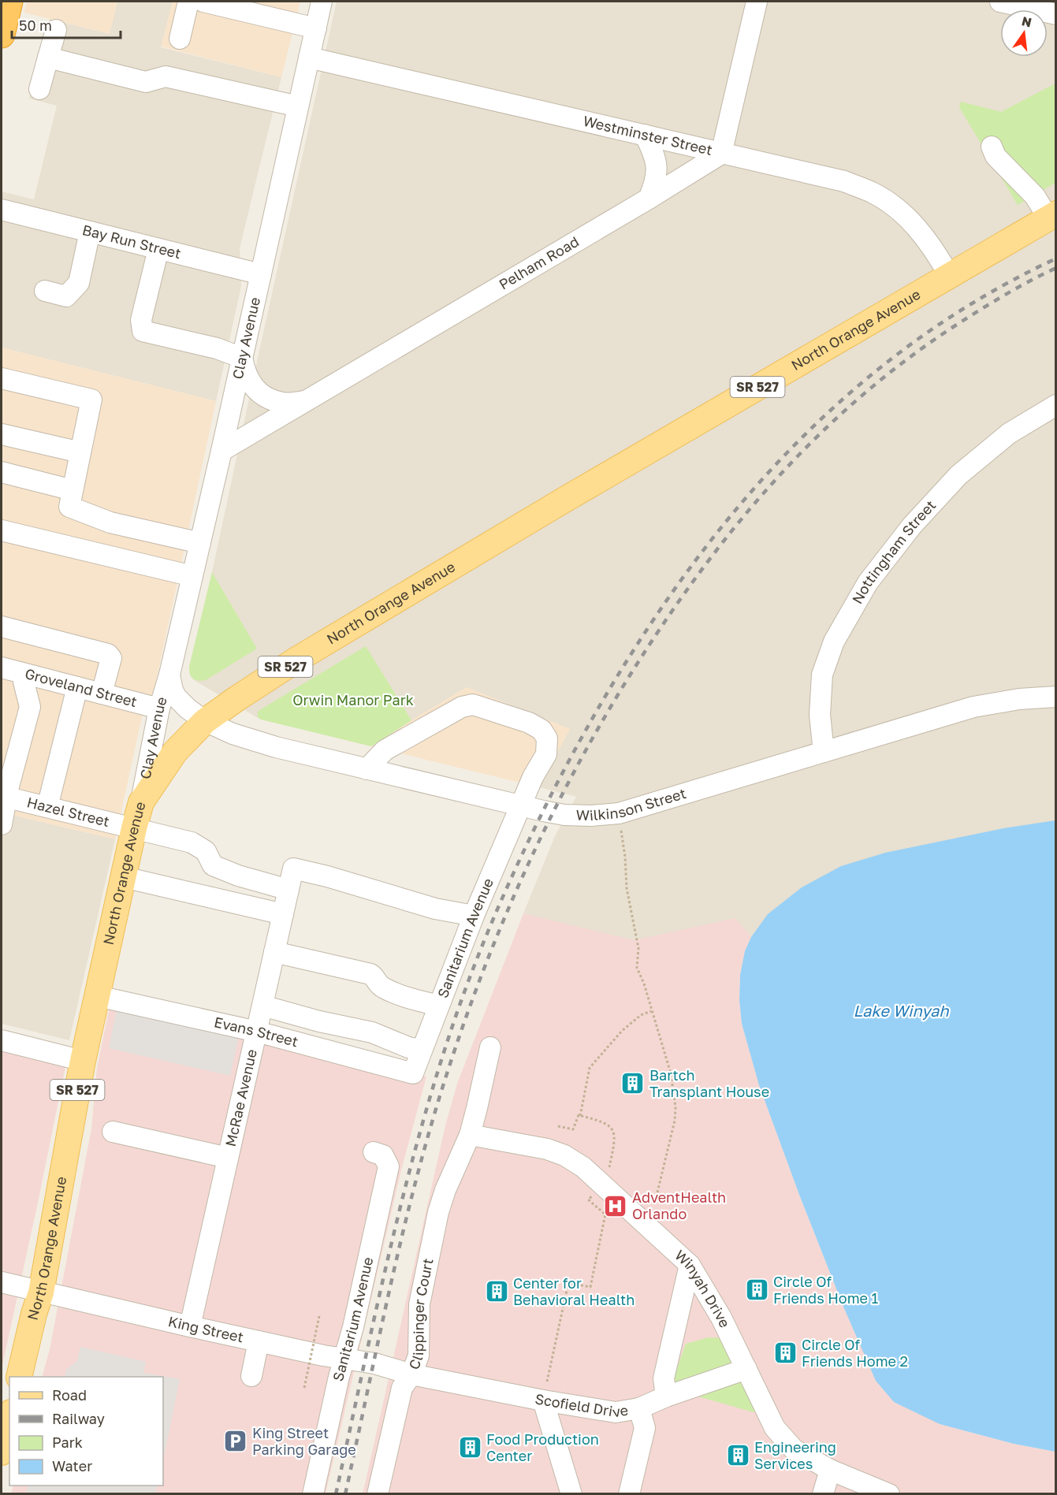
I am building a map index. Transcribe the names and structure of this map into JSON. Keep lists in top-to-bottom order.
{
  "streets": {
    "main road": ["North Orange Avenue", "SR 527"],
    "street": [
      "Westminster Street",
      "Bay Run Street",
      "Pelham Road",
      "Clay Avenue",
      "Nottingham Street",
      "Groveland Street",
      "Wilkinson Street",
      "Hazel Street",
      "Sanitarium Avenue",
      "Evans Street",
      "McRae Avenue",
      "Winyah Drive",
      "Clippinger Court",
      "King Street",
      "Scofield Drive"
    ]
  },
  "crossings": [
    ["Westminster Street", "Pelham Road"],
    ["Westminster Street", "North Orange Avenue"],
    ["Westminster Street", "Clay Avenue"],
    ["Bay Run Street", "Clay Avenue"],
    ["Pelham Road", "Clay Avenue"],
    ["North Orange Avenue", "Clay Avenue"],
    ["North Orange Avenue", "Wilkinson Street"],
    ["North Orange Avenue", "Hazel Street"],
    ["North Orange Avenue", "Evans Street"],
    ["North Orange Avenue", "King Street"],
    ["Clay Avenue", "Groveland Street"],
    ["Clay Avenue", "Wilkinson Street"],
    ["Nottingham Street", "Wilkinson Street"],
    ["Wilkinson Street", "Sanitarium Avenue"],
    ["Hazel Street", "McRae Avenue"],
    ["Sanitarium Avenue", "Evans Street"],
    ["Sanitarium Avenue", "McRae Avenue"],
    ["Sanitarium Avenue", "King Street"],
    ["Evans Street", "McRae Avenue"],
    ["McRae Avenue", "King Street"],
    ["Winyah Drive", "Clippinger Court"],
    ["Winyah Drive", "Scofield Drive"],
    ["Clippinger Court", "King Street"],
    ["Clippinger Court", "Scofield Drive"],
    ["King Street", "Scofield Drive"]
  ],
  "water": ["Lake Winyah"],
  "parks": ["Orwin Manor Park"],
  "places": {
    "building": [
      "Bartch Transplant House",
      "Circle Of Friends Home 1",
      "Center for Behavioral Health",
      "Circle Of Friends Home 2",
      "Food Production Center",
      "Engineering Services"
    ],
    "hospital": ["AdventHealth Orlando"],
    "parking": ["King Street Parking Garage"]
  },
  "legend": [
    "Road",
    "Railway",
    "Park",
    "Water"
  ],
  "scale_bar": "50 m",
  "north": "top"
}
